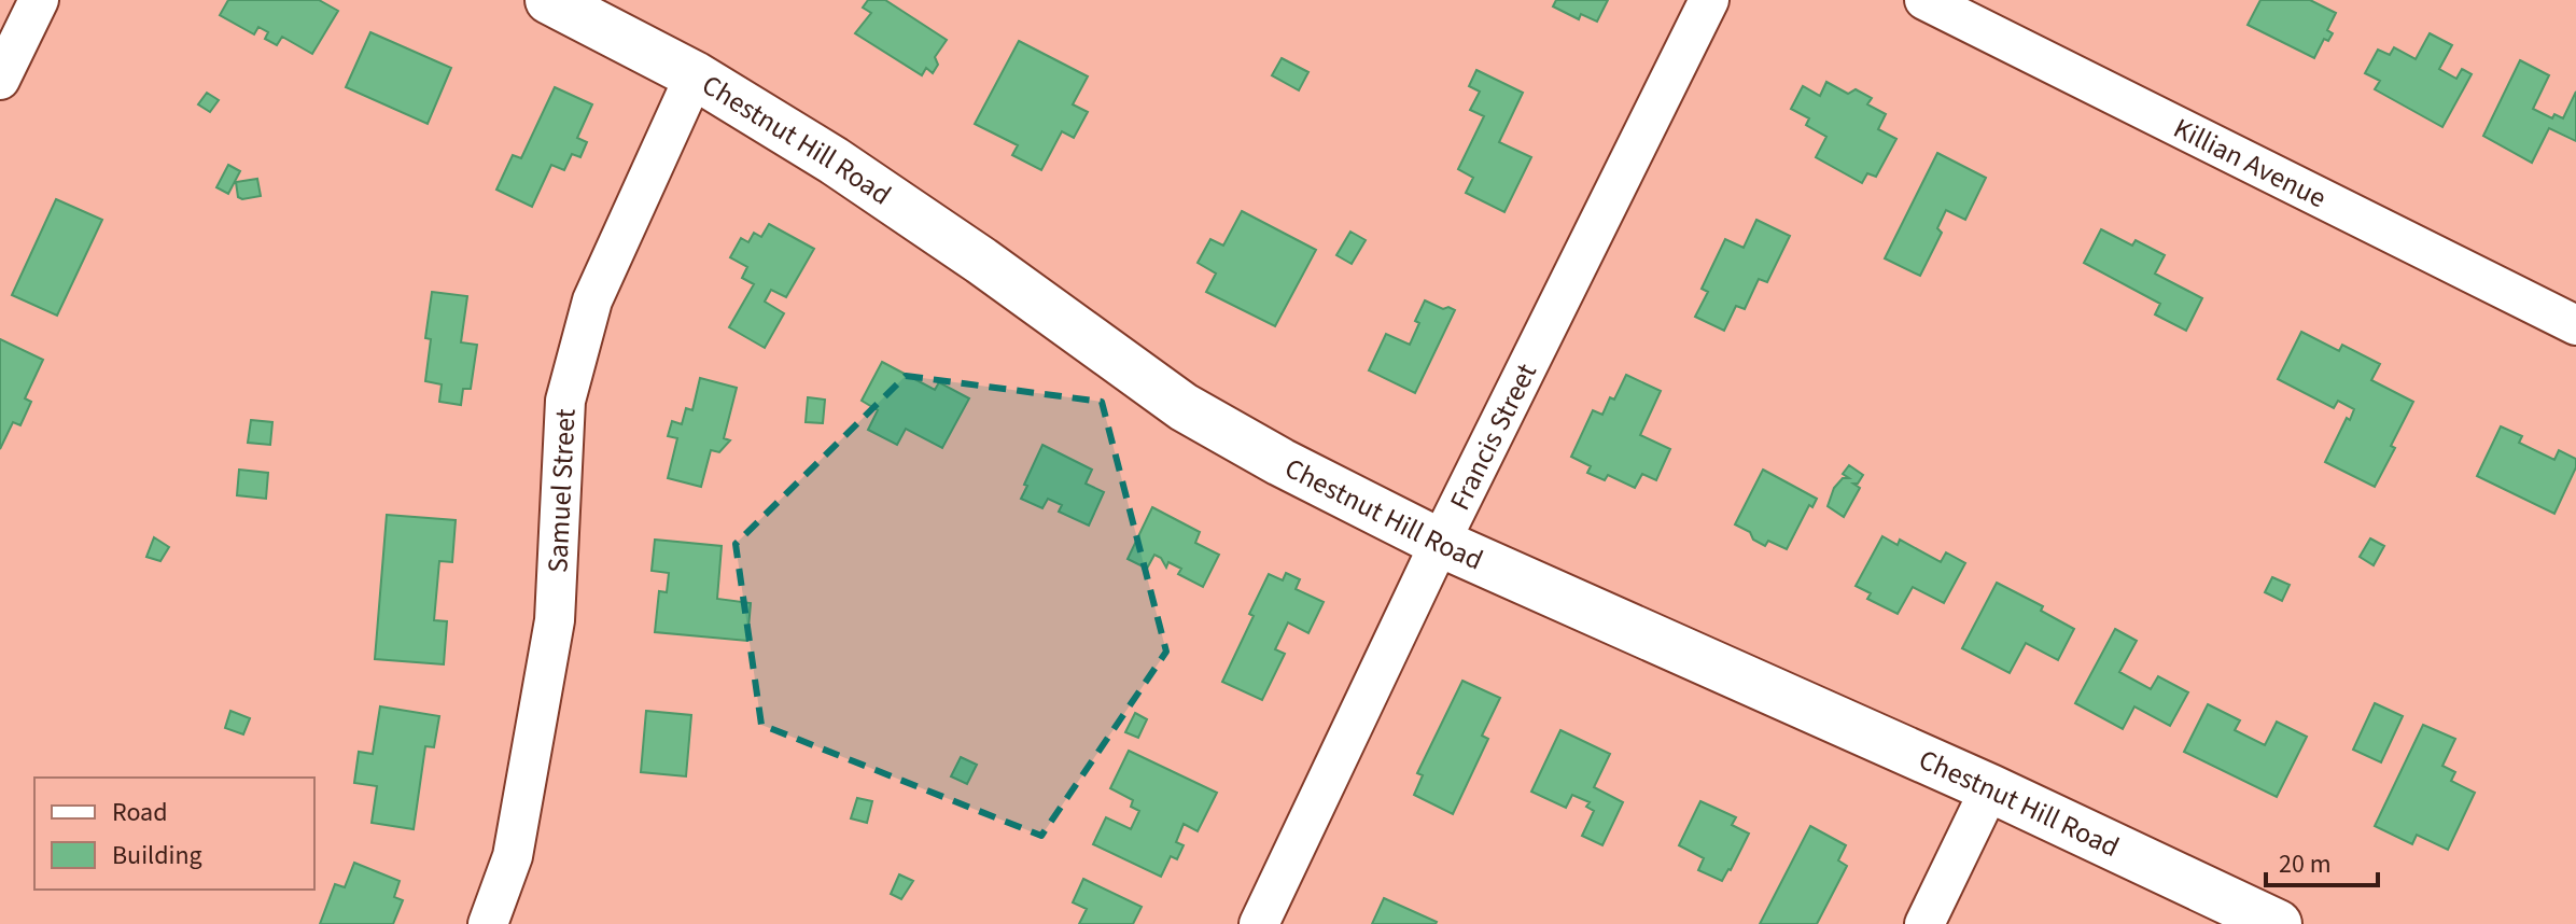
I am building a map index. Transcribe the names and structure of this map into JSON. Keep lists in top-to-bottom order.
{
  "streets": {
    "street": [
      "Chestnut Hill Road",
      "Killian Avenue",
      "Francis Street",
      "Samuel Street"
    ]
  },
  "crossings": [
    ["Chestnut Hill Road", "Francis Street"],
    ["Chestnut Hill Road", "Samuel Street"]
  ],
  "legend": ["Road", "Building"],
  "scale_bar": "20 m"
}
